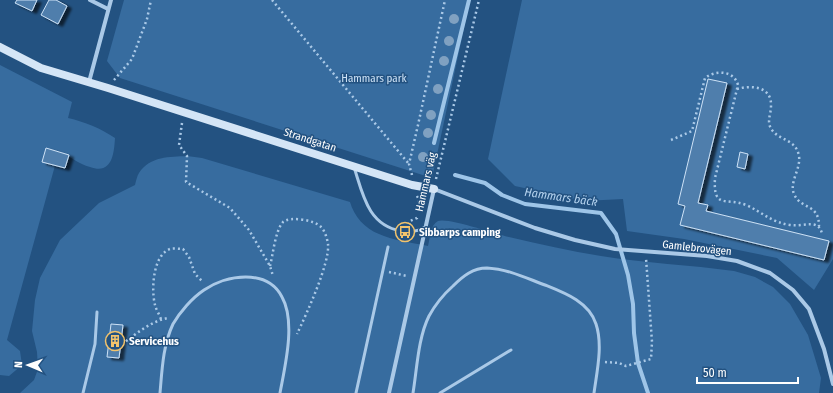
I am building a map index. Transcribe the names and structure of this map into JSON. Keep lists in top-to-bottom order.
{
  "streets": {
    "street": ["Strandgatan", "Hammars väg", "Gamlebrovägen"]
  },
  "crossings": [
    ["Strandgatan", "Hammars väg"],
    ["Strandgatan", "Gamlebrovägen"]
  ],
  "water": ["Hammars bäck"],
  "parks": ["Hammars park"],
  "places": {
    "bus stop": ["Sibbarps camping"],
    "building": ["Servicehus"]
  },
  "scale_bar": "50 m",
  "north": "left"
}
